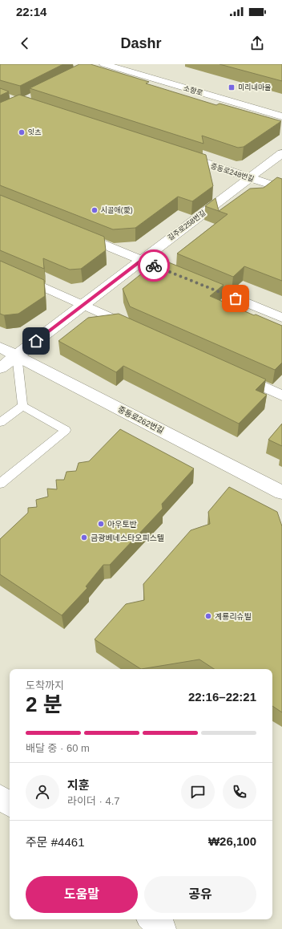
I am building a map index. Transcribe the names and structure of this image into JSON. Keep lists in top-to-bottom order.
{
  "streets": {
    "street": [
      "소향로",
      "중동로248번길",
      "길주로258번길",
      "중동로262번길"
    ]
  },
  "crossings": [
    ["중동로248번길", "길주로258번길"],
    ["길주로258번길", "중동로262번길"]
  ],
  "places": {
    "transit": ["미리내마을"],
    "other": [
      "잇츠",
      "시골애(愛)",
      "아우토반",
      "금광베네스타오피스텔",
      "계룡리슈빌"
    ]
  },
  "page": {
    "status": "22:14",
    "header": "Dashr",
    "heading": ["2 분", "도착까지", "22:16–22:21"],
    "panel": [
      "지훈",
      "라이더 · 4.7",
      "주문 #4461",
      "₩26,100"
    ],
    "bar": "배달 중 · 60 m",
    "buttons": ["도움말", "공유"]
  }
}
